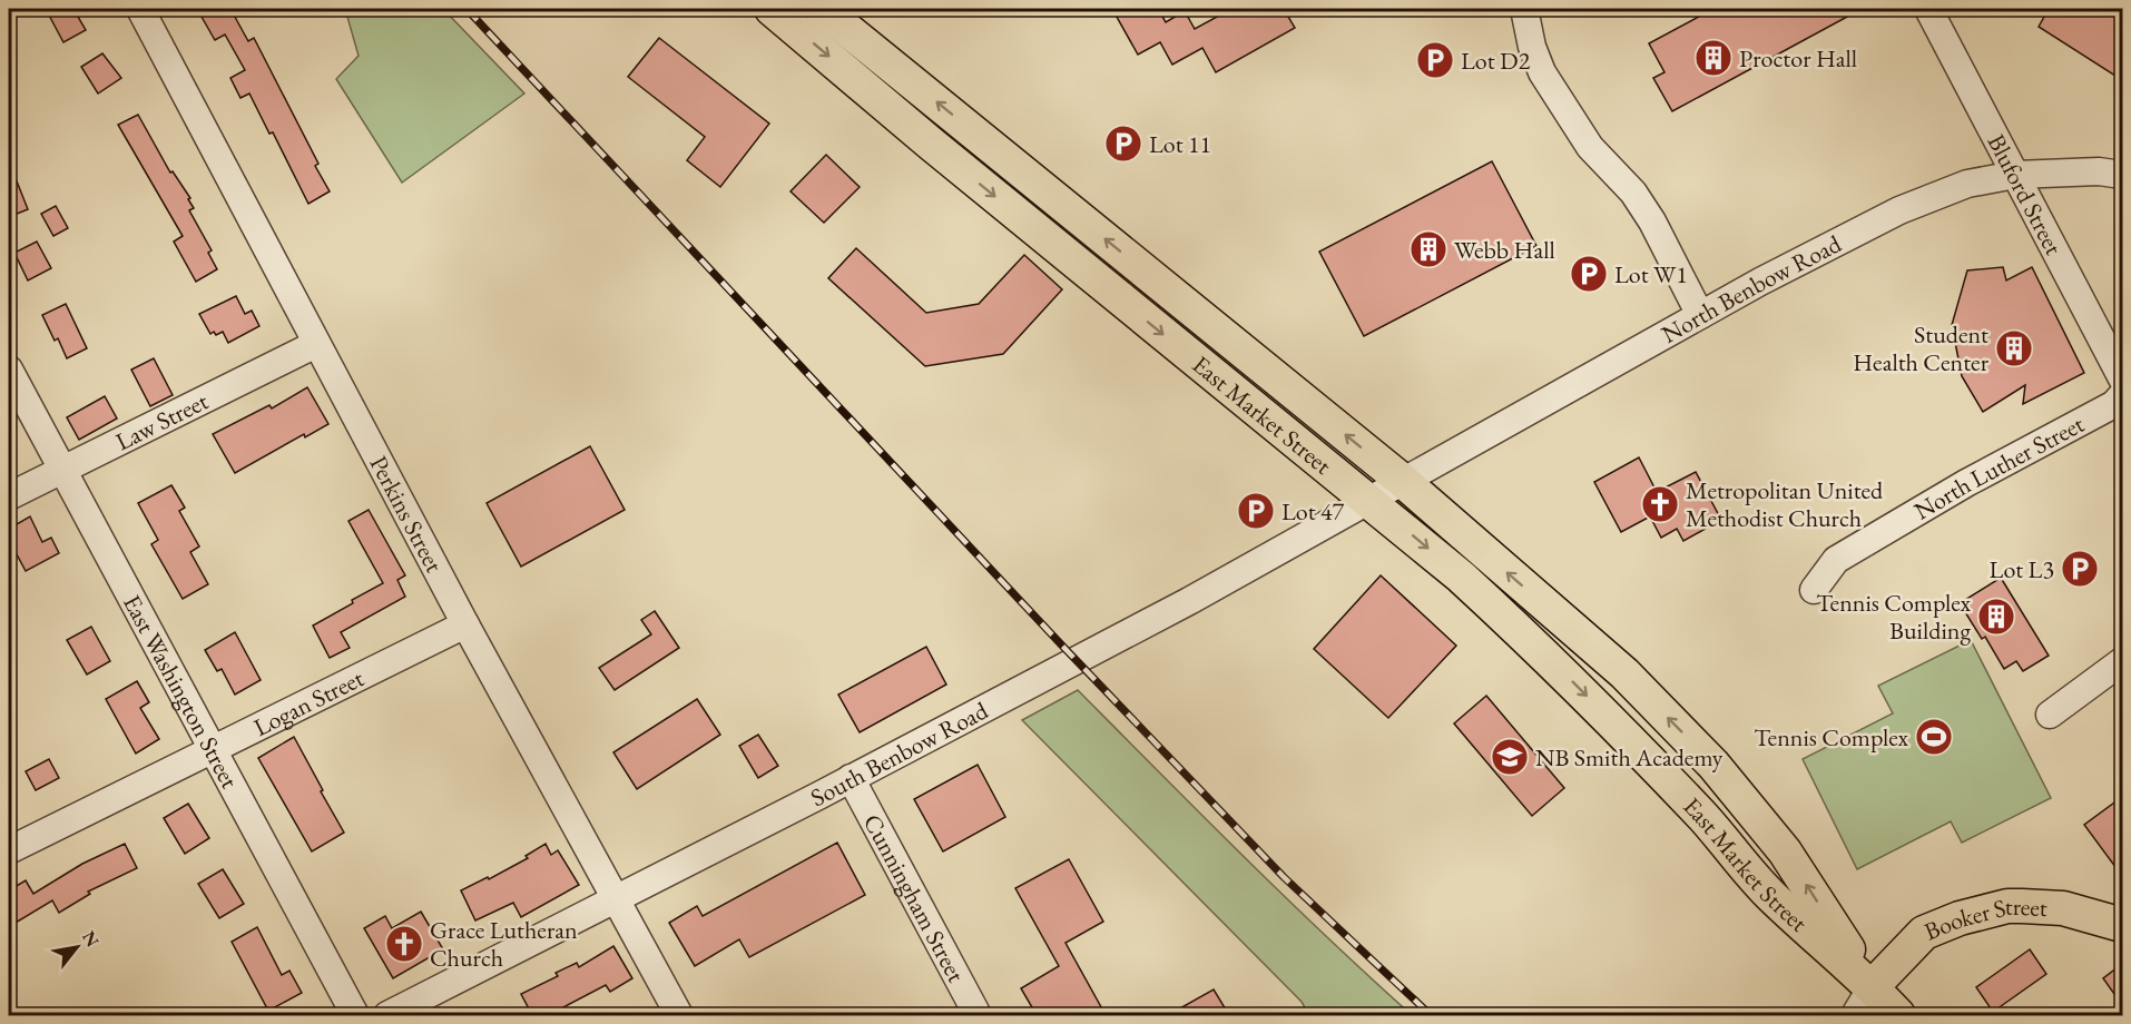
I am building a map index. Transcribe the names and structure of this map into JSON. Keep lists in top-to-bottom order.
{
  "streets": {
    "main road": ["East Market Street", "Booker Street"],
    "street": [
      "Bluford Street",
      "North Benbow Road",
      "Law Street",
      "North Luther Street",
      "Perkins Street",
      "East Washington Street",
      "Logan Street",
      "South Benbow Road",
      "Cunningham Street"
    ]
  },
  "crossings": [
    ["Bluford Street", "North Benbow Road"],
    ["North Benbow Road", "East Market Street"],
    ["North Benbow Road", "South Benbow Road"],
    ["East Market Street", "South Benbow Road"],
    ["East Market Street", "Booker Street"],
    ["Law Street", "Perkins Street"],
    ["Law Street", "East Washington Street"],
    ["Perkins Street", "Logan Street"],
    ["Perkins Street", "South Benbow Road"],
    ["East Washington Street", "Logan Street"],
    ["South Benbow Road", "Cunningham Street"]
  ],
  "places": {
    "building": [
      "Proctor Hall",
      "Webb Hall",
      "Student Health Center",
      "Tennis Complex Building"
    ],
    "parking": [
      "Lot D2",
      "Lot 11",
      "Lot W1",
      "Lot 47",
      "Lot L3"
    ],
    "church": ["Metropolitan United Methodist Church", "Grace Lutheran Church"],
    "sports": ["Tennis Complex"],
    "school or university": ["NB Smith Academy"]
  },
  "north": "top right"
}
